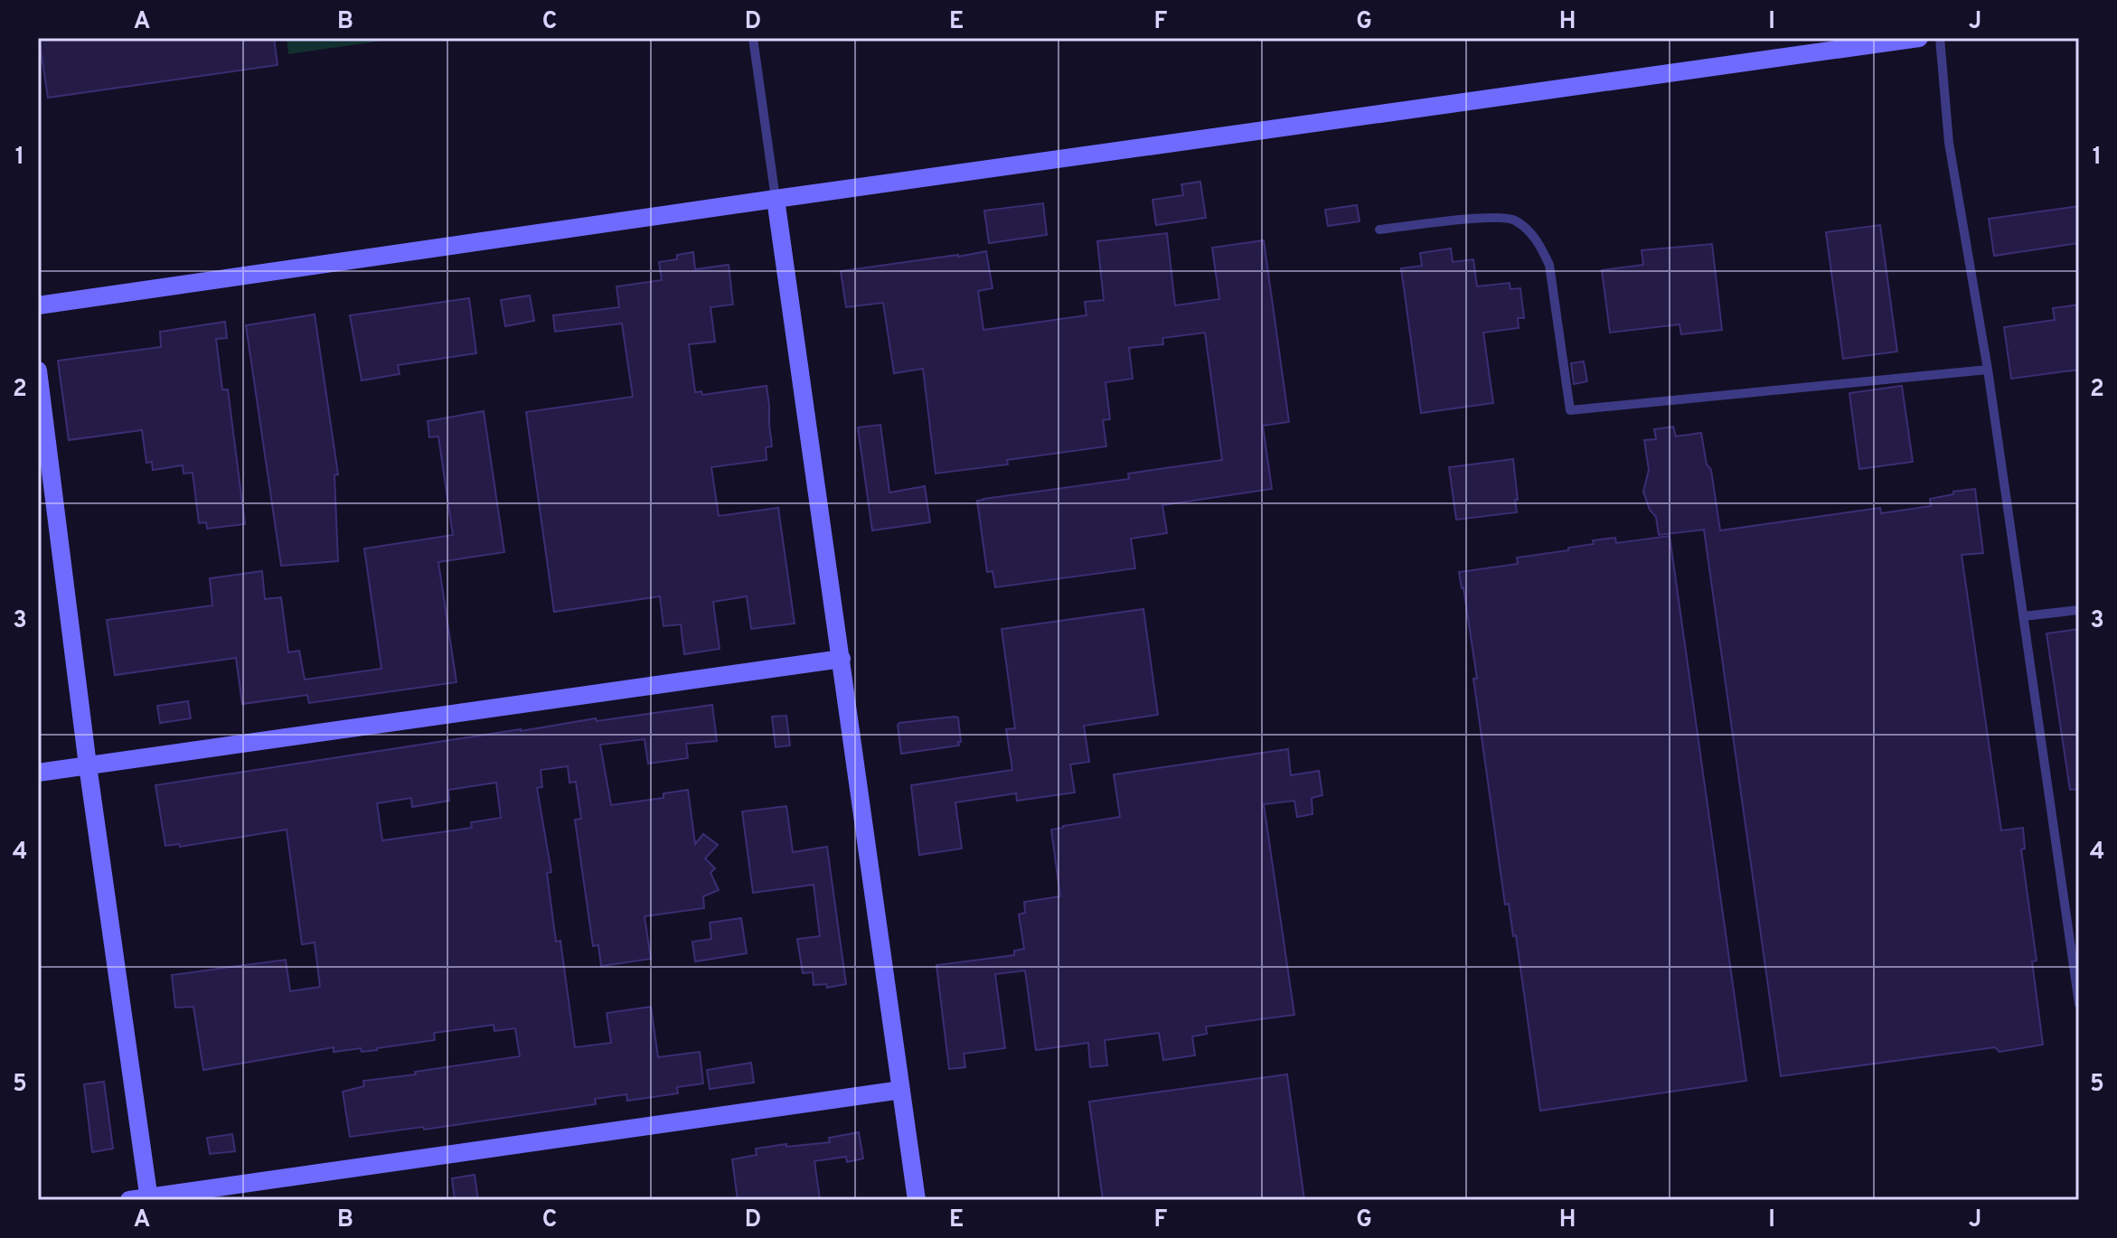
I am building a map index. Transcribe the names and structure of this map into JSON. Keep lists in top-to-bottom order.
{
  "grid": {
    "columns": [
      "A",
      "B",
      "C",
      "D",
      "E",
      "F",
      "G",
      "H",
      "I",
      "J"
    ],
    "rows": [
      "1",
      "2",
      "3",
      "4",
      "5"
    ]
  }
}
